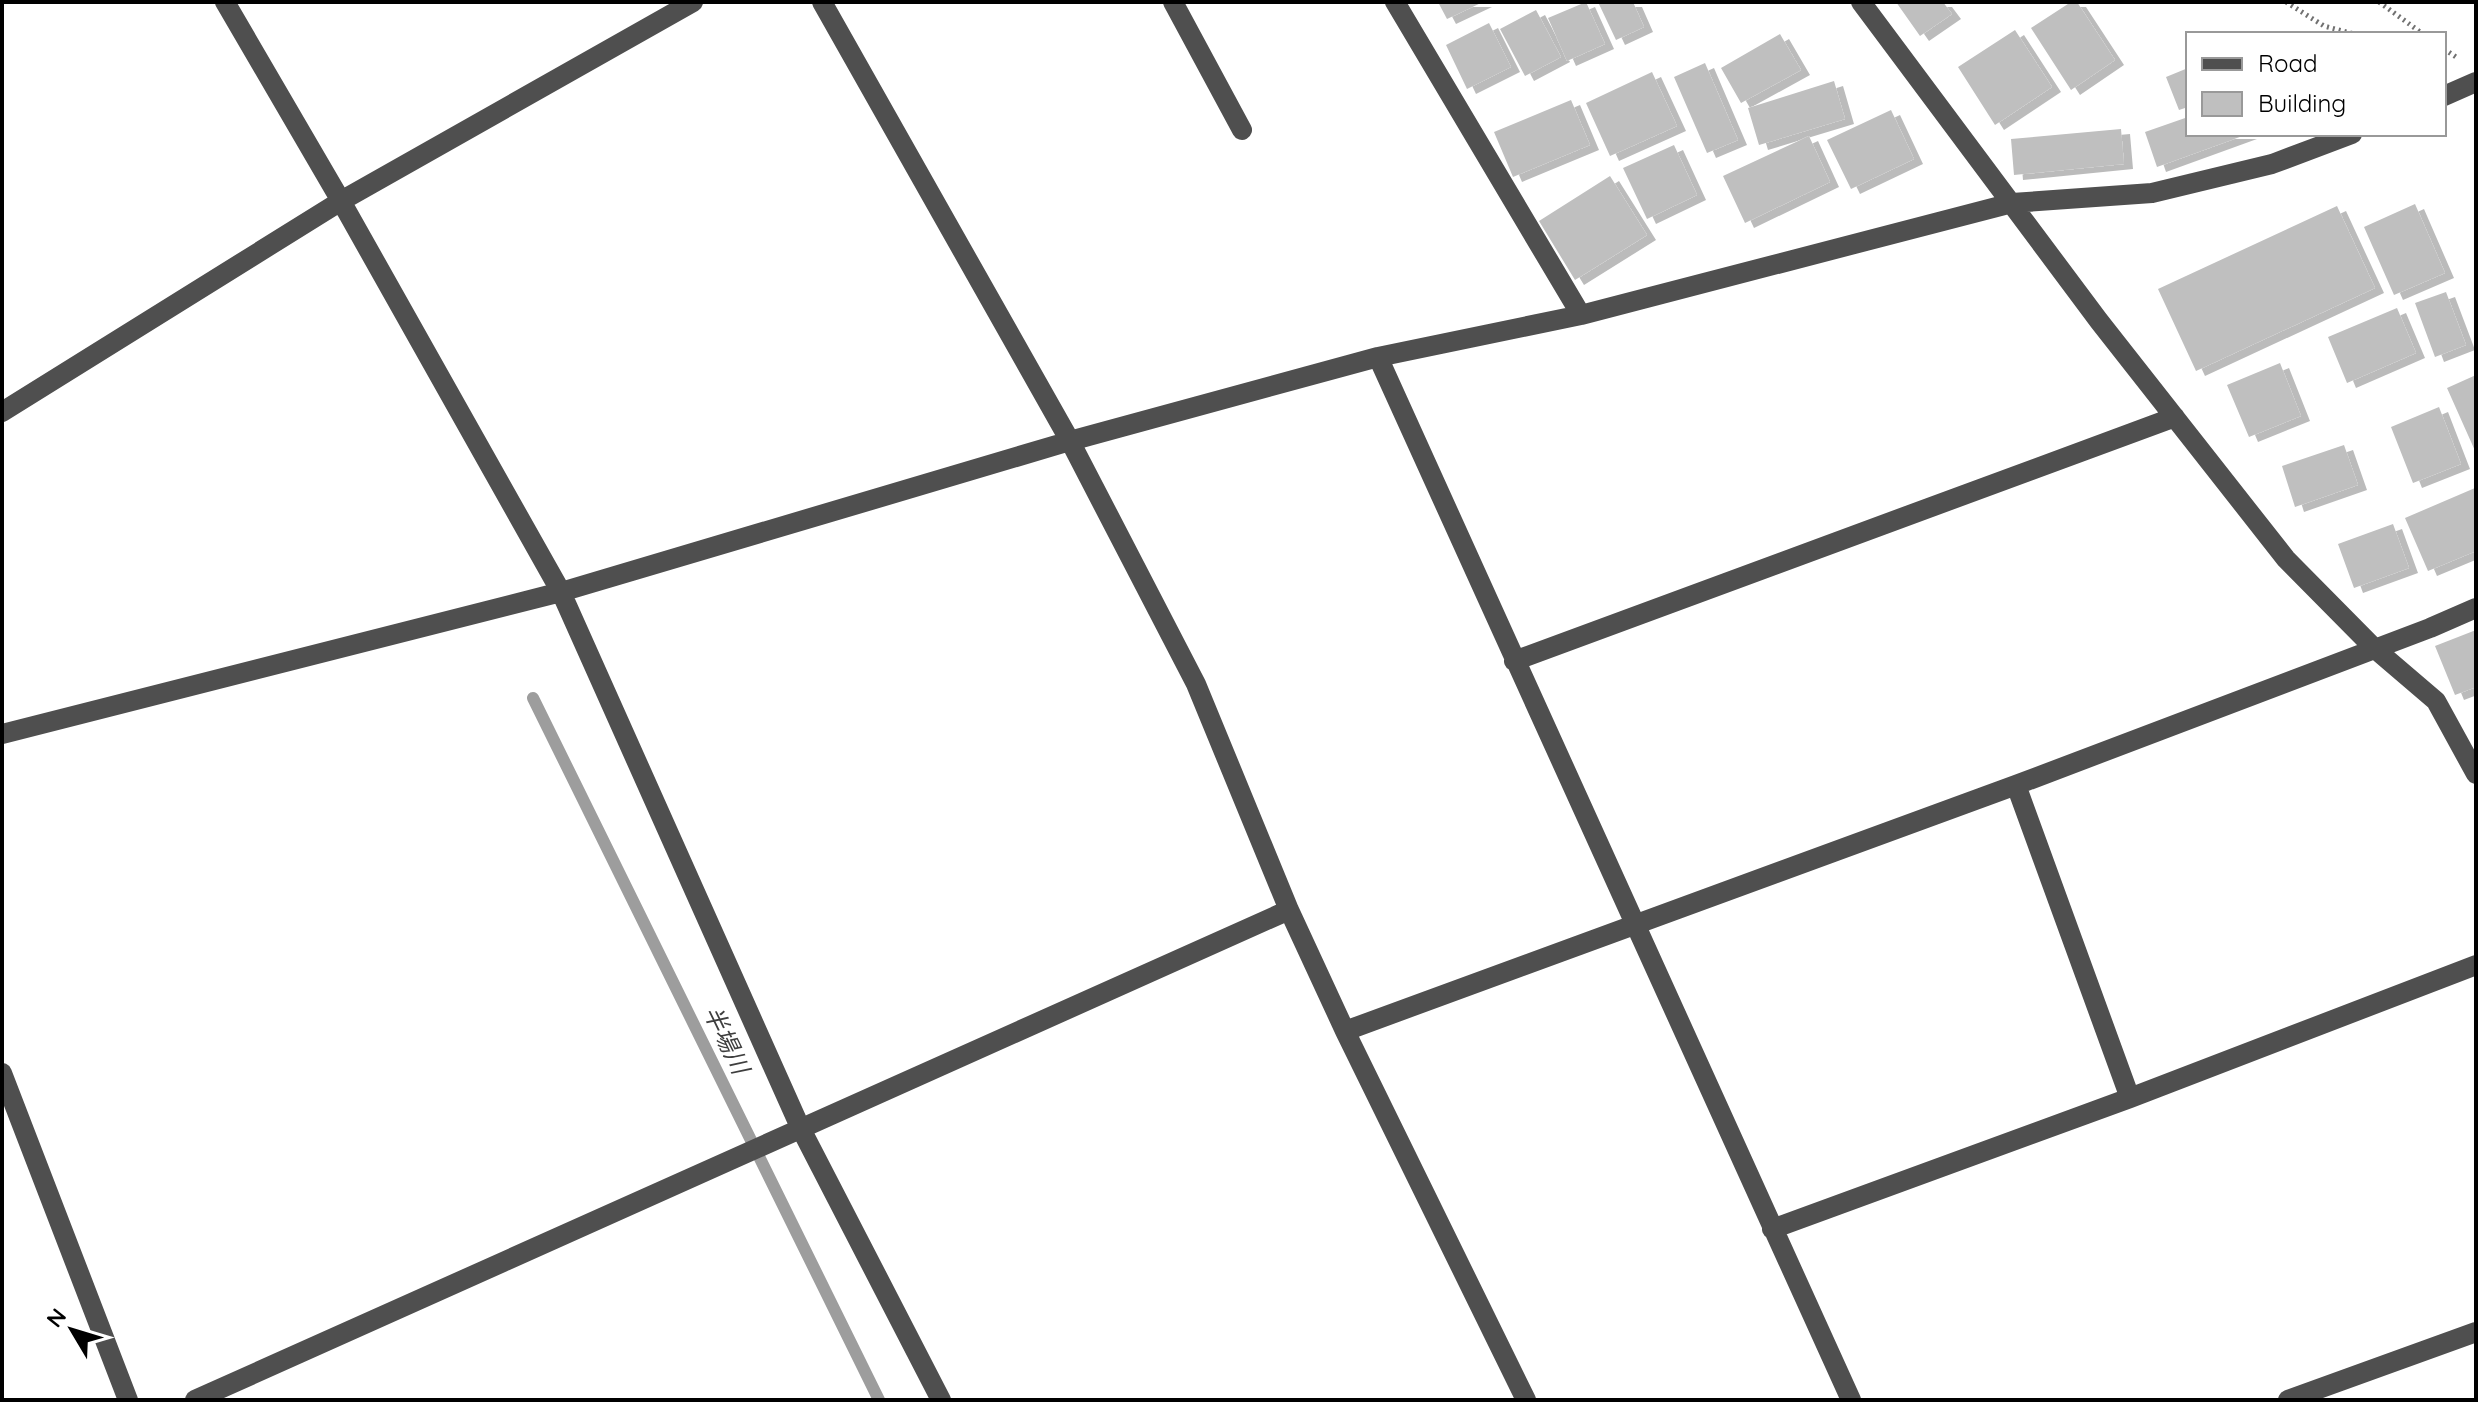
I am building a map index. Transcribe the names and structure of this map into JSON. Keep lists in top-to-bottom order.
{
  "water": ["半場川"],
  "legend": ["Road", "Building"],
  "north": "top left"
}
